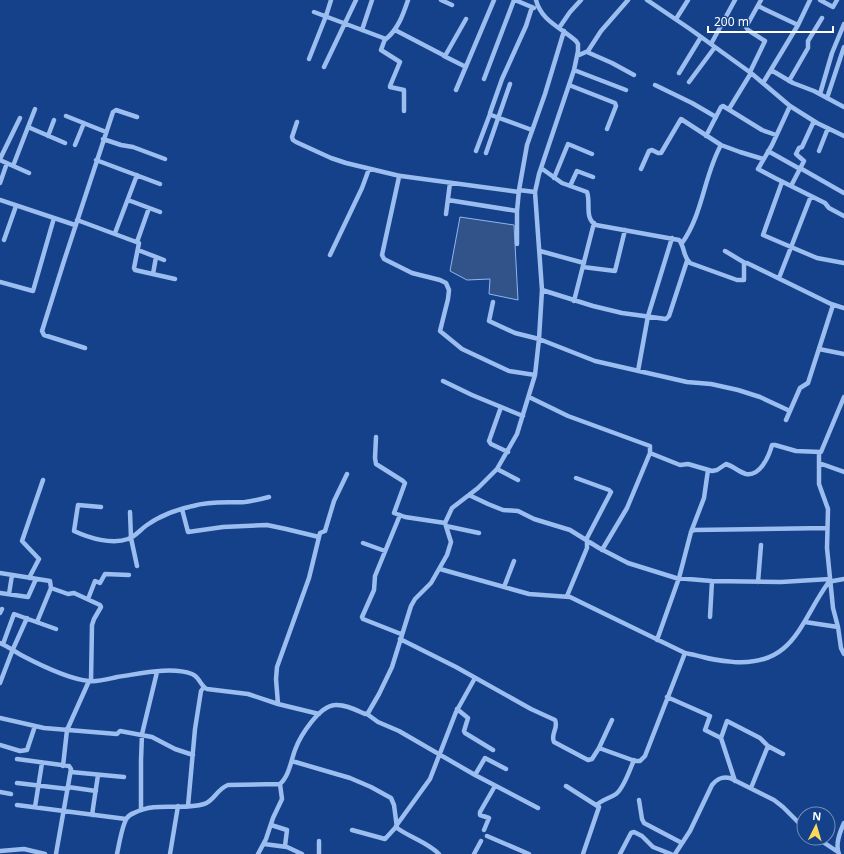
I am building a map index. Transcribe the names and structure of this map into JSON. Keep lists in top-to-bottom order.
{
  "scale_bar": "200 m",
  "north": "top"
}
